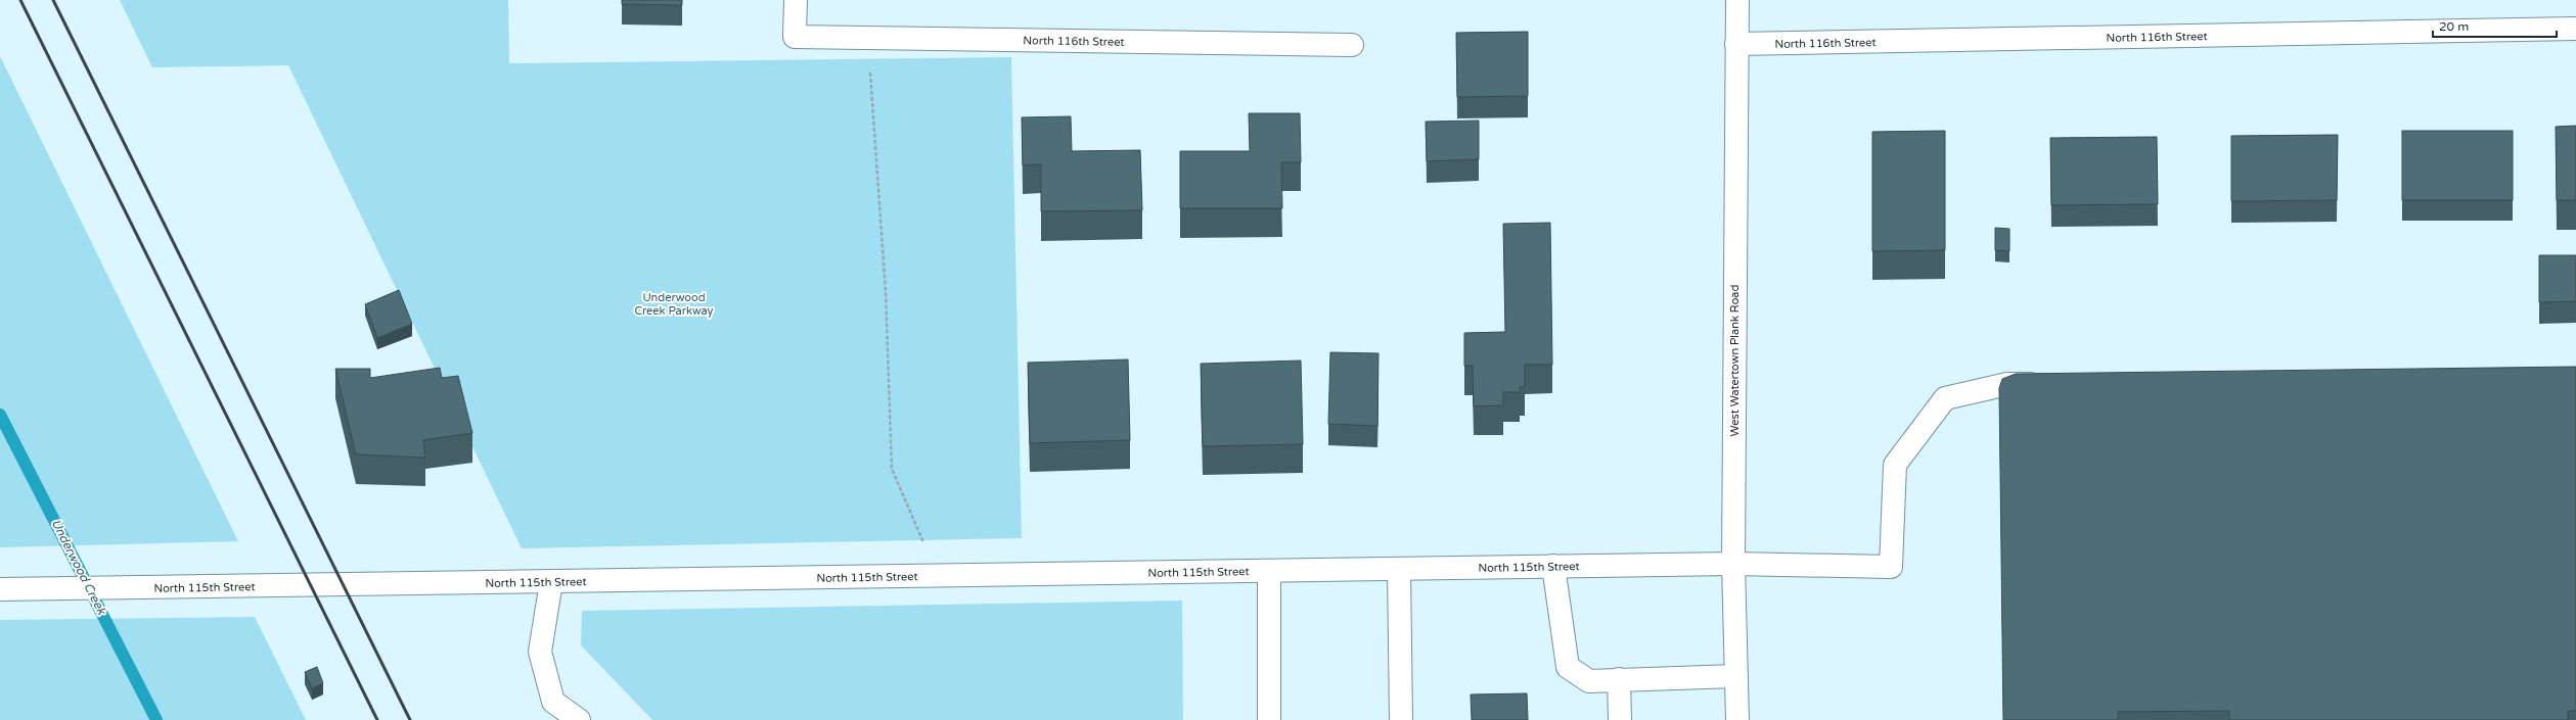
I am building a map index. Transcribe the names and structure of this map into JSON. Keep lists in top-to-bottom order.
{
  "streets": {
    "street": ["North 116th Street", "West Watertown Plank Road", "North 115th Street"]
  },
  "crossings": [
    ["North 116th Street", "West Watertown Plank Road"],
    ["West Watertown Plank Road", "North 115th Street"]
  ],
  "water": ["Underwood Creek"],
  "parks": ["Underwood Creek Parkway"],
  "scale_bar": "20 m"
}
